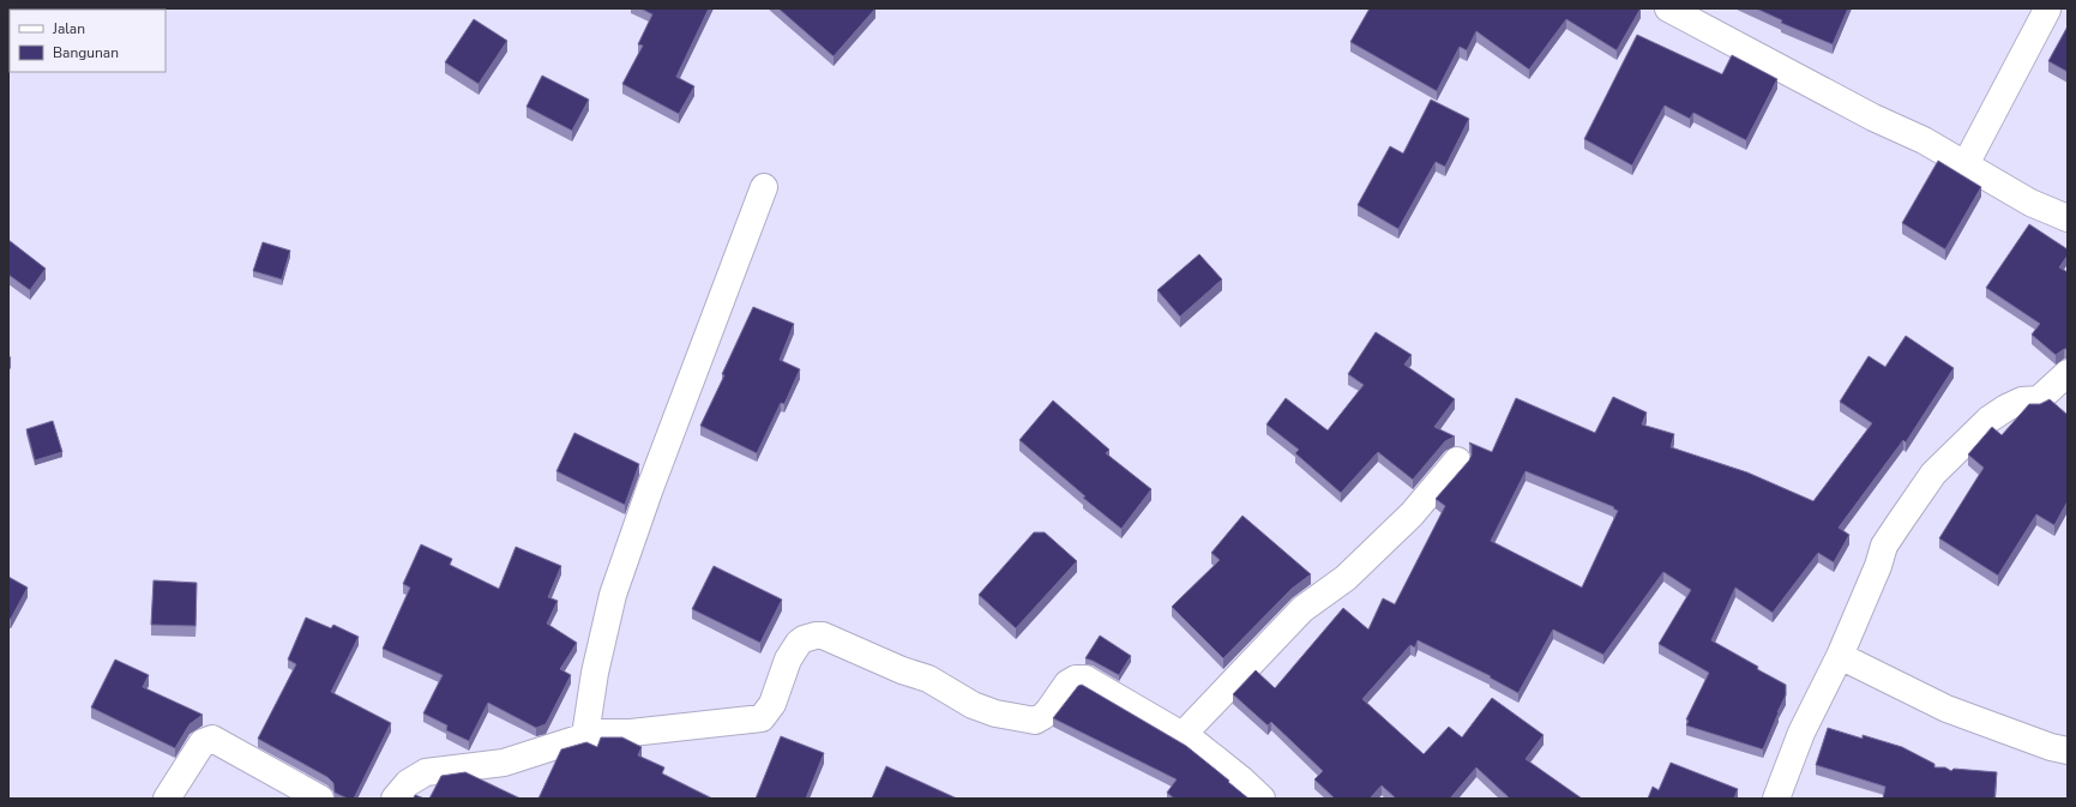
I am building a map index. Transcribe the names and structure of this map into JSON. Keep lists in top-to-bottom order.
{
  "legend": ["Jalan", "Bangunan"]
}
